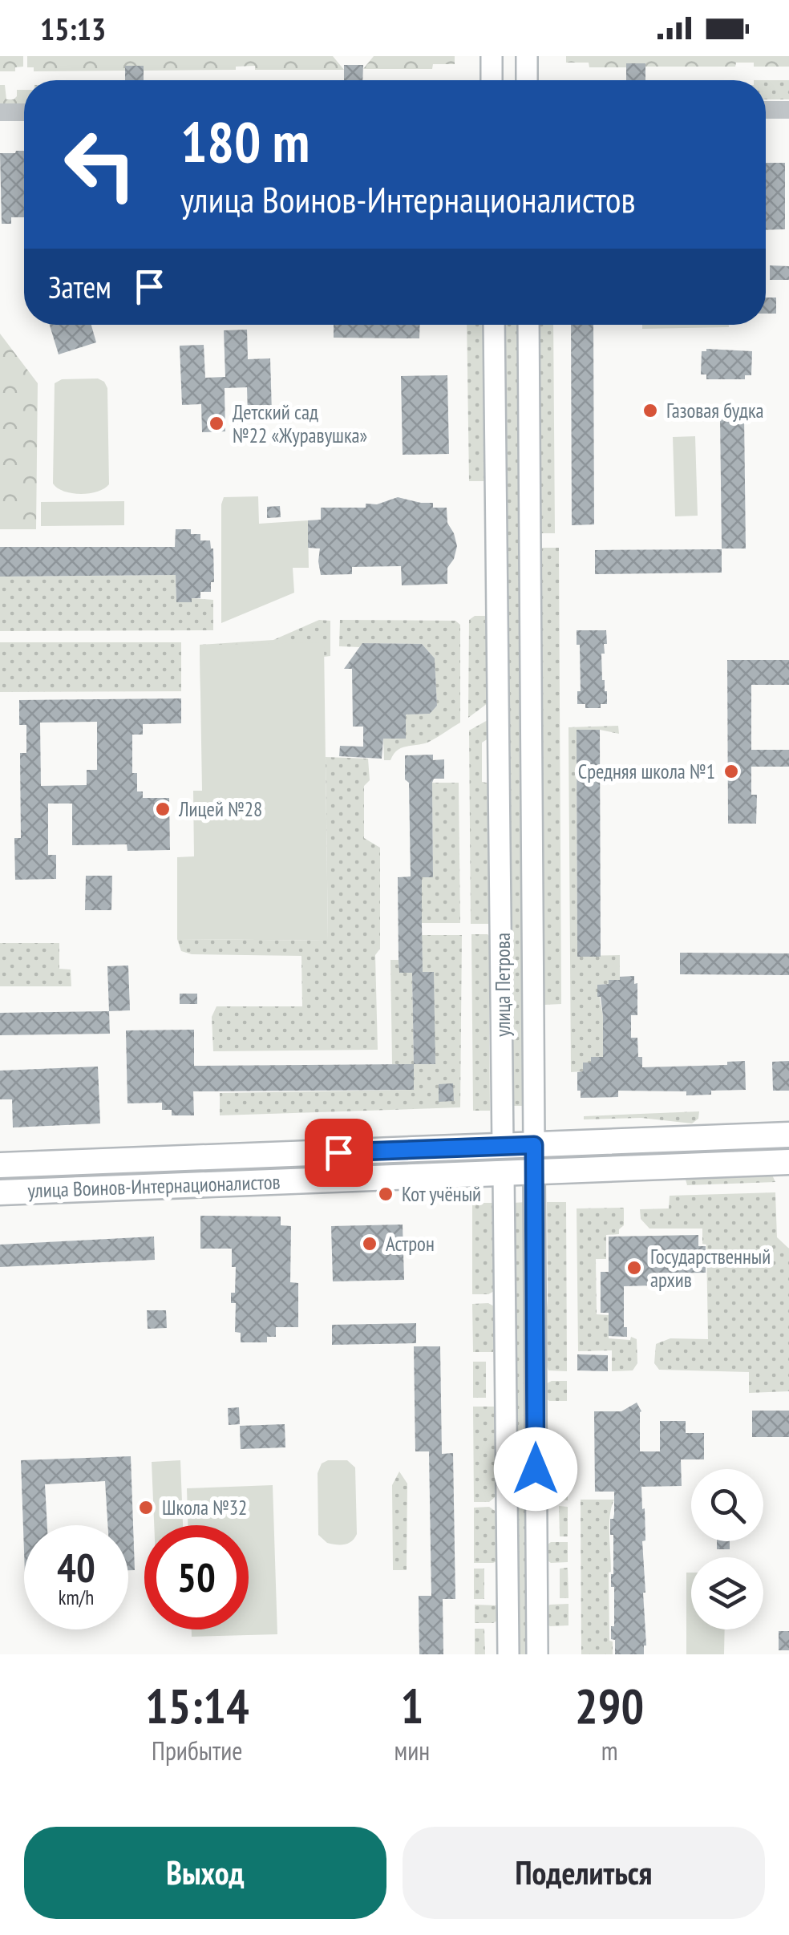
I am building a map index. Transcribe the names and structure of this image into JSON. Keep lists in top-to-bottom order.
{
  "streets": {
    "main road": ["улица Петрова", "улица Воинов-Интернационалистов"]
  },
  "crossings": [
    ["улица Петрова", "улица Воинов-Интернационалистов"]
  ],
  "places": [
    "Газовая будка",
    "Детский сад №22 «Журавушка»",
    "Средняя школа №1",
    "Лицей №28",
    "Кот учёный",
    "Астрон",
    "Государственный архив",
    "Школа №32"
  ],
  "page": {
    "status": "15:13",
    "turn": ["180 m", "улица Воинов-Интернационалистов"],
    "then": "Затем",
    "speed": "40 km/h",
    "limit": "50",
    "eta": [
      "15:14",
      "Прибытие",
      "1",
      "мин",
      "290",
      "m"
    ],
    "buttons": ["Выход", "Поделиться"]
  }
}
